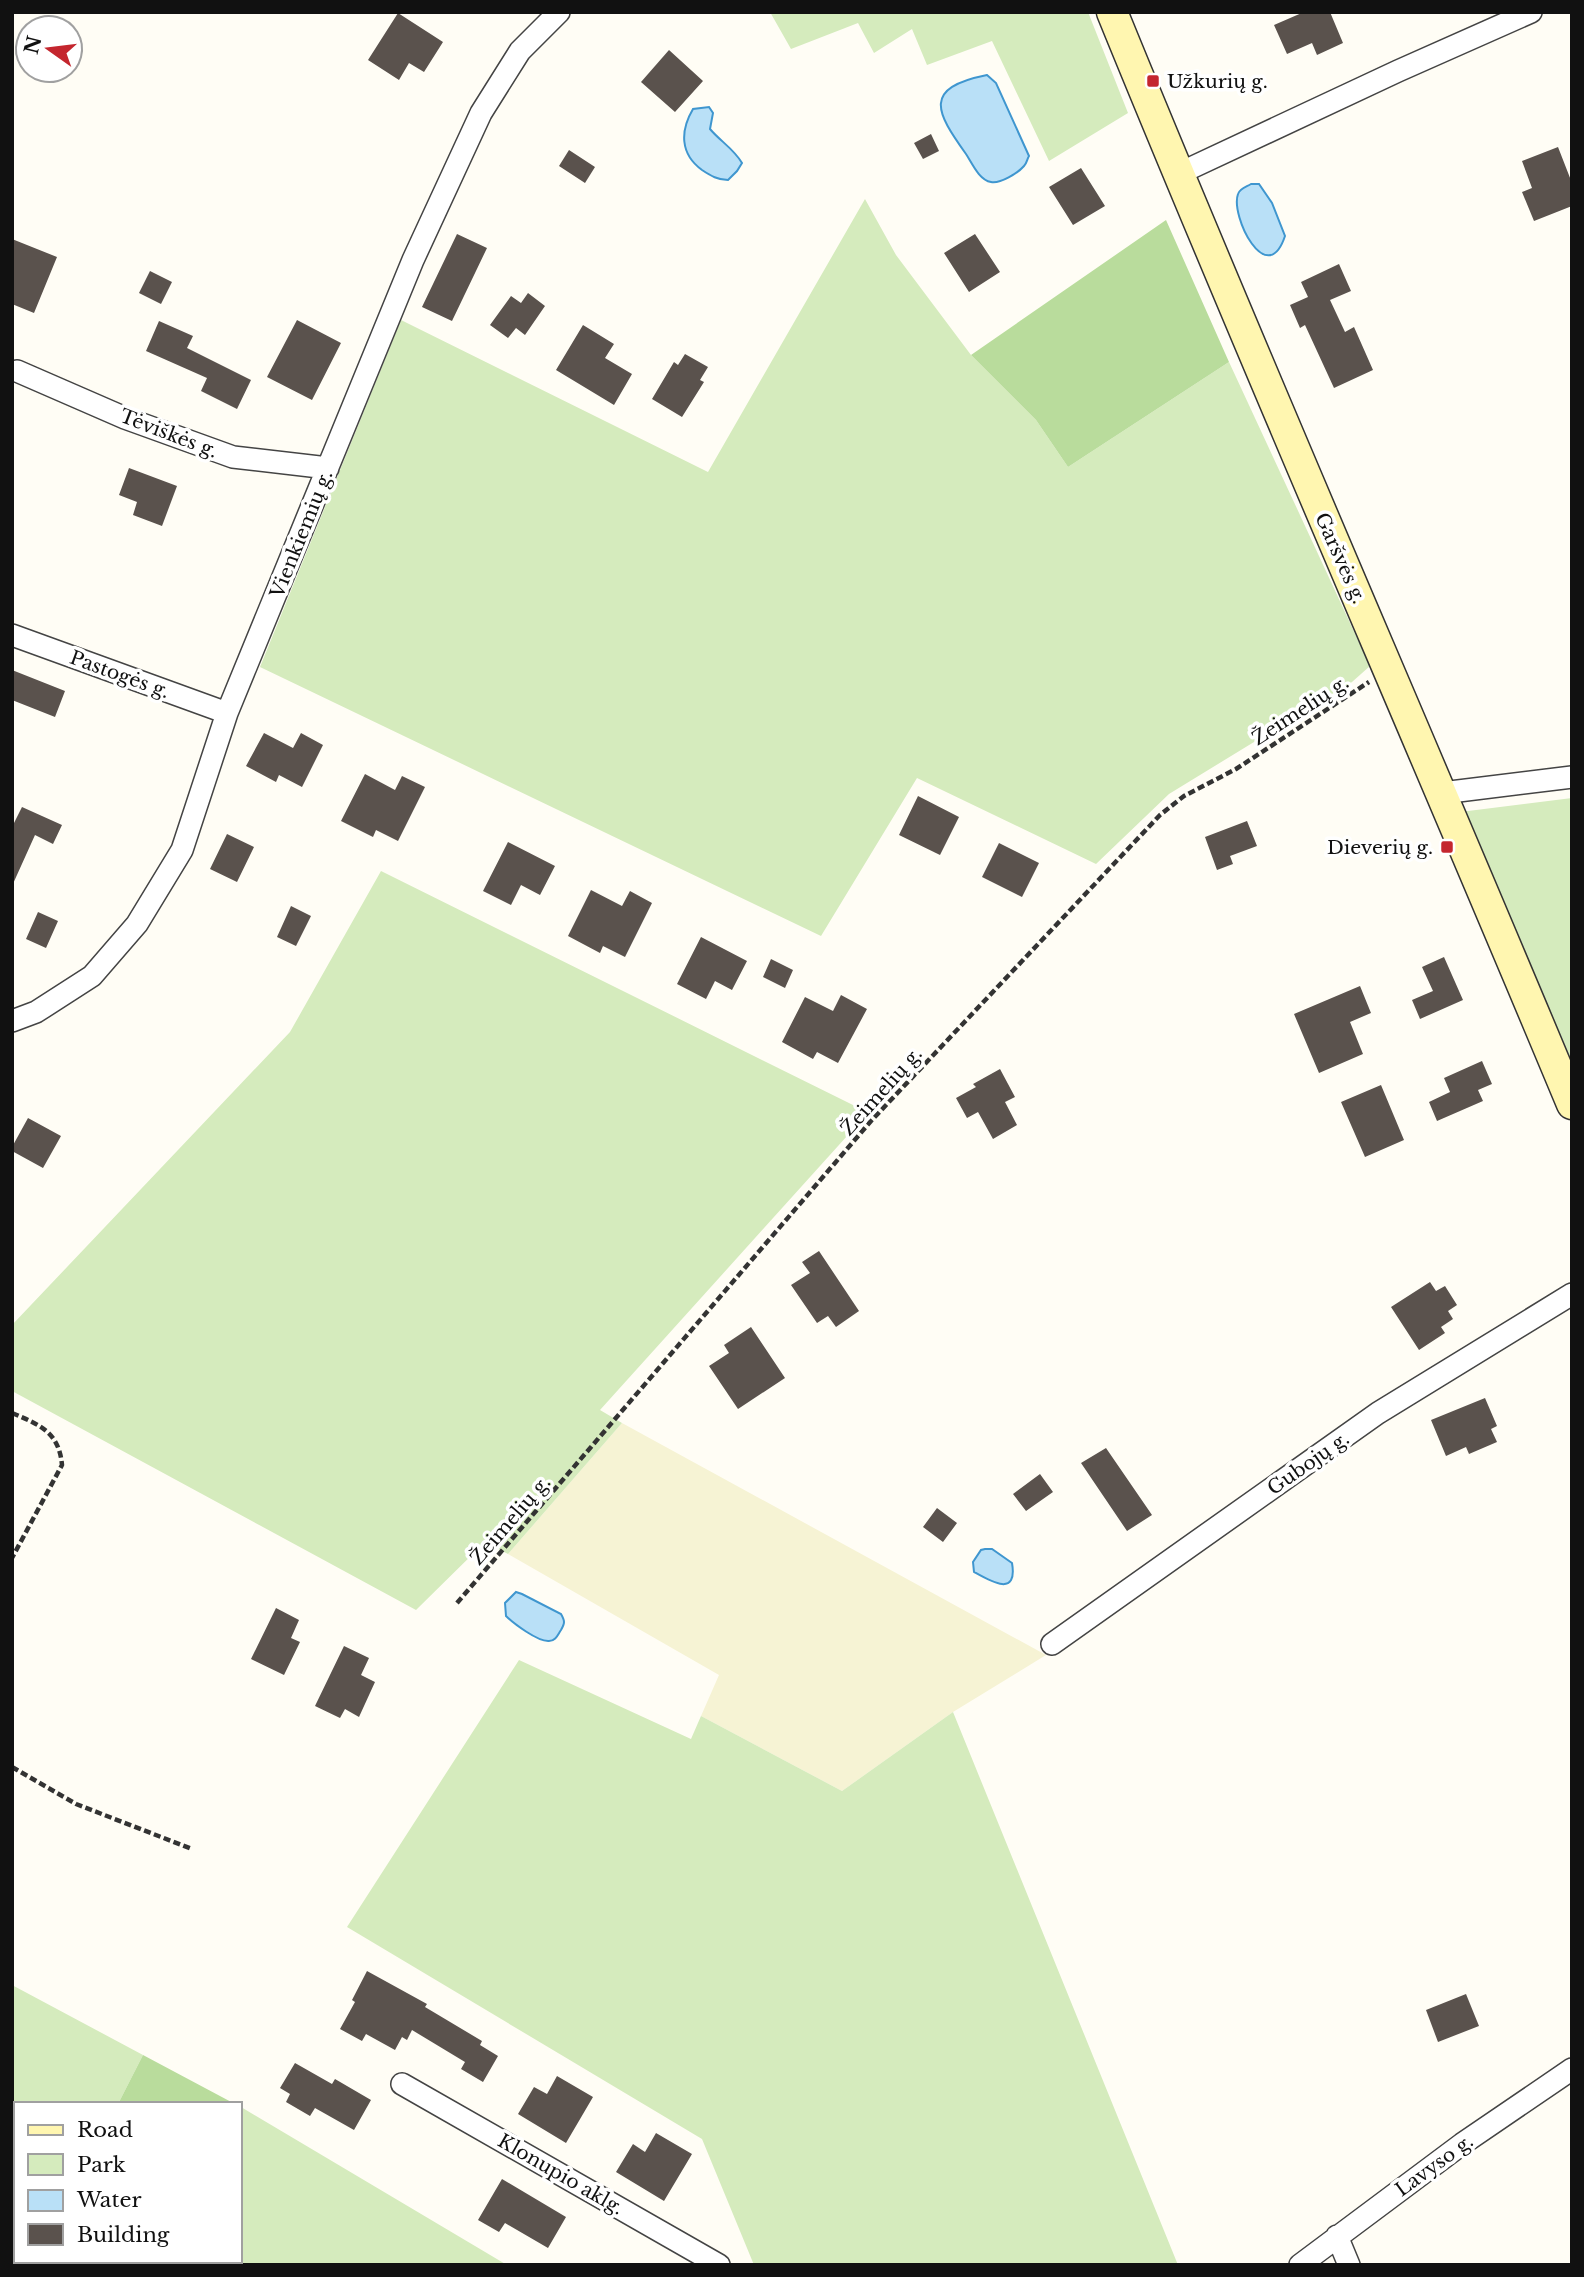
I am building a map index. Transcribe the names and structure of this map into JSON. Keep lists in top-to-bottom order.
{
  "streets": {
    "main road": ["Garšvės g."],
    "street": [
      "Tėviškės g.",
      "Vienkiemių g.",
      "Pastogės g.",
      "Gubojų g.",
      "Lavyso g.",
      "Klonupio aklg."
    ],
    "path": ["Žeimelių g."]
  },
  "crossings": [
    ["Tėviškės g.", "Vienkiemių g."],
    ["Vienkiemių g.", "Pastogės g."],
    ["Garšvės g.", "Žeimelių g."]
  ],
  "places": {
    "transit": ["Užkurių g.", "Dieverių g."]
  },
  "legend": [
    "Road",
    "Park",
    "Water",
    "Building"
  ],
  "north": "left"
}
